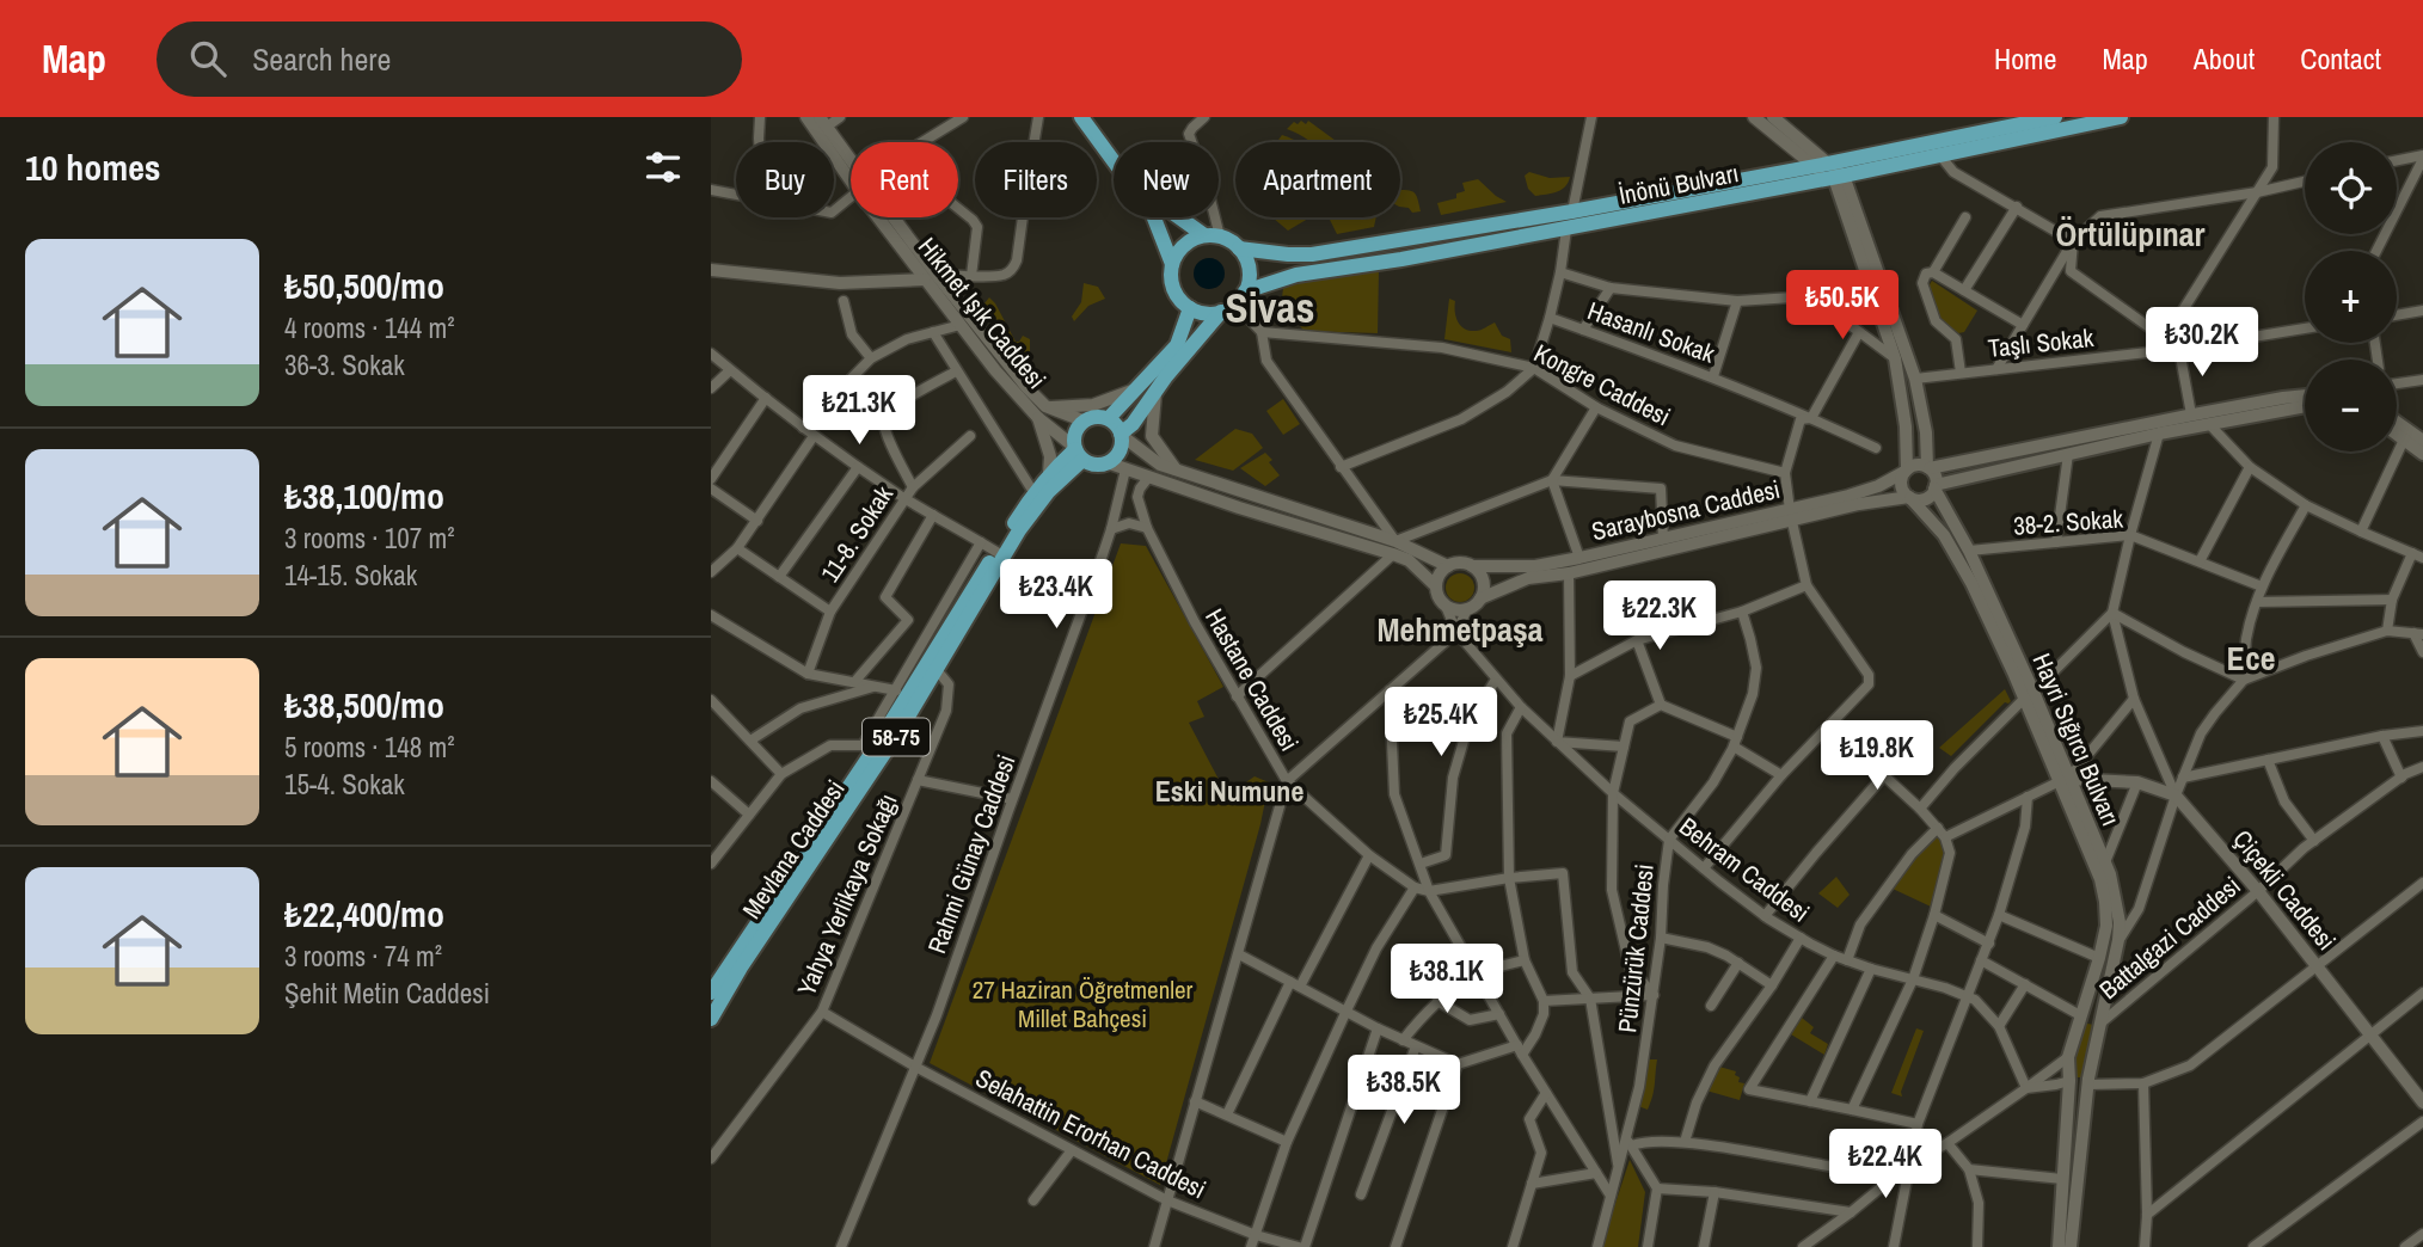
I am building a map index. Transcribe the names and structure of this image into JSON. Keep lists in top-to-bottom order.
{
  "streets": {
    "main road": [
      "İnönü Bulvarı",
      "58-75",
      "Hayri Sığırcı Bulvarı",
      "Mevlana Caddesi"
    ],
    "street": [
      "Hikmet Işık Caddesi",
      "Hasanlı Sokak",
      "Taşlı Sokak",
      "Kongre Caddesi",
      "Saraybosna Caddesi",
      "38-2. Sokak",
      "11-8. Sokak",
      "Hastane Caddesi",
      "Rahmi Günay Caddesi",
      "Behram Caddesi",
      "Çiçekli Caddesi",
      "Yahya Yerlikaya Sokağı",
      "Battalgazi Caddesi",
      "Pünzürük Caddesi",
      "Selahattin Erorhan Caddesi"
    ]
  },
  "crossings": [
    ["Hikmet Işık Caddesi", "Mevlana Caddesi"],
    ["Saraybosna Caddesi", "Hayri Sığırcı Bulvarı"],
    ["Saraybosna Caddesi", "Behram Caddesi"],
    ["38-2. Sokak", "Hayri Sığırcı Bulvarı"],
    ["Hastane Caddesi", "Selahattin Erorhan Caddesi"],
    ["Hayri Sığırcı Bulvarı", "Battalgazi Caddesi"],
    ["Mevlana Caddesi", "Yahya Yerlikaya Sokağı"],
    ["Rahmi Günay Caddesi", "Selahattin Erorhan Caddesi"],
    ["Behram Caddesi", "Pünzürük Caddesi"],
    ["Çiçekli Caddesi", "Battalgazi Caddesi"],
    ["Yahya Yerlikaya Sokağı", "Selahattin Erorhan Caddesi"]
  ],
  "districts": [
    "Örtülüpınar",
    "Sivas",
    "Mehmetpaşa",
    "Ece",
    "Eski Numune"
  ],
  "parks": ["27 Haziran Öğretmenler Millet Bahçesi"],
  "page": {
    "header": "Map",
    "search": "Search here",
    "nav": [
      "Home",
      "Map",
      "About",
      "Contact"
    ],
    "heading": "10 homes",
    "map_buttons": ["+", "−"],
    "chip": [
      "Buy",
      "Rent",
      "Filters",
      "New",
      "Apartment"
    ],
    "list": [
      {
        "name": "₺50,500/mo",
        "note": "4 rooms · 144 m² · 36-3. Sokak"
      },
      {
        "name": "₺38,100/mo",
        "note": "3 rooms · 107 m² · 14-15. Sokak"
      },
      {
        "name": "₺38,500/mo",
        "note": "5 rooms · 148 m² · 15-4. Sokak"
      },
      {
        "name": "₺22,400/mo",
        "note": "3 rooms · 74 m² · Şehit Metin Caddesi"
      }
    ],
    "price": [
      "₺50.5K",
      "₺30.2K",
      "₺21.3K",
      "₺23.4K",
      "₺22.3K",
      "₺25.4K",
      "₺19.8K",
      "₺38.1K",
      "₺38.5K",
      "₺22.4K"
    ]
  }
}
